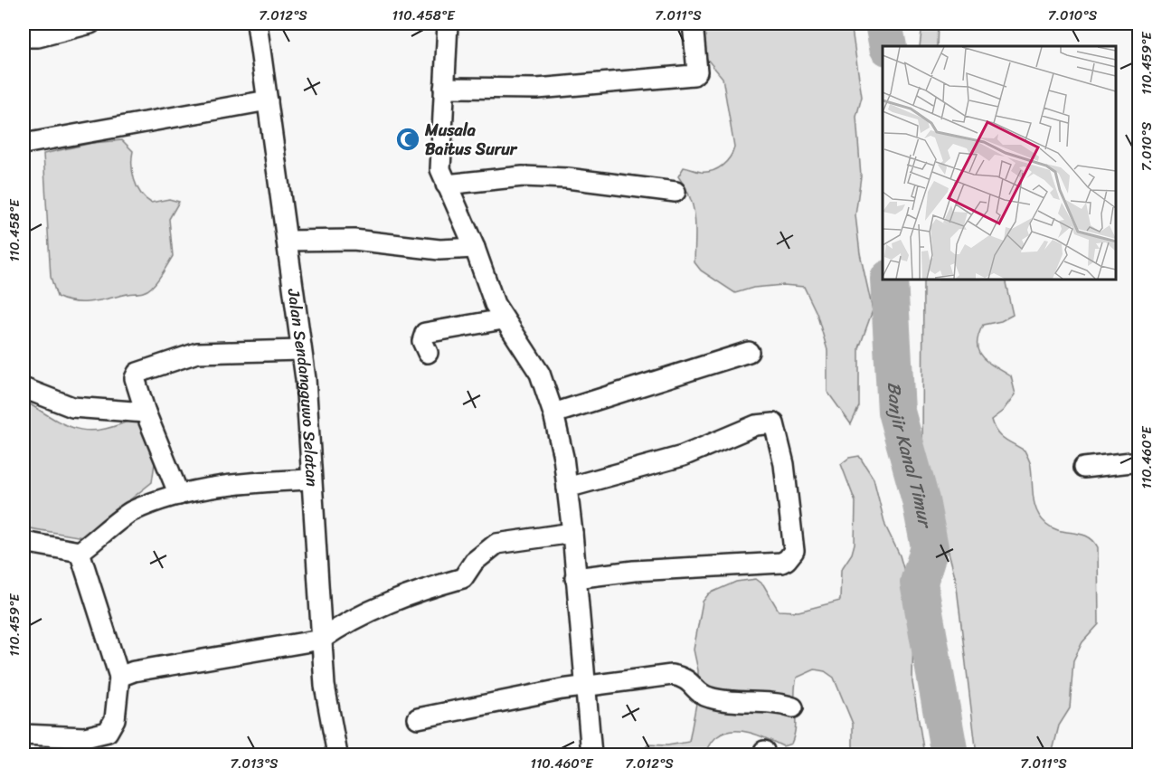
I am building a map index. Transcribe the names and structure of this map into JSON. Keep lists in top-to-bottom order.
{
  "streets": {
    "street": ["Jalan Sendangguwo Selatan"]
  },
  "water": ["Banjir Kanal Timur"],
  "places": {
    "mosque": ["Musala Baitus Surur"]
  },
  "coordinates": [
    "7.012°S",
    "110.458°E",
    "7.011°S",
    "7.010°S",
    "110.459°E",
    "110.460°E",
    "7.013°S"
  ]
}
